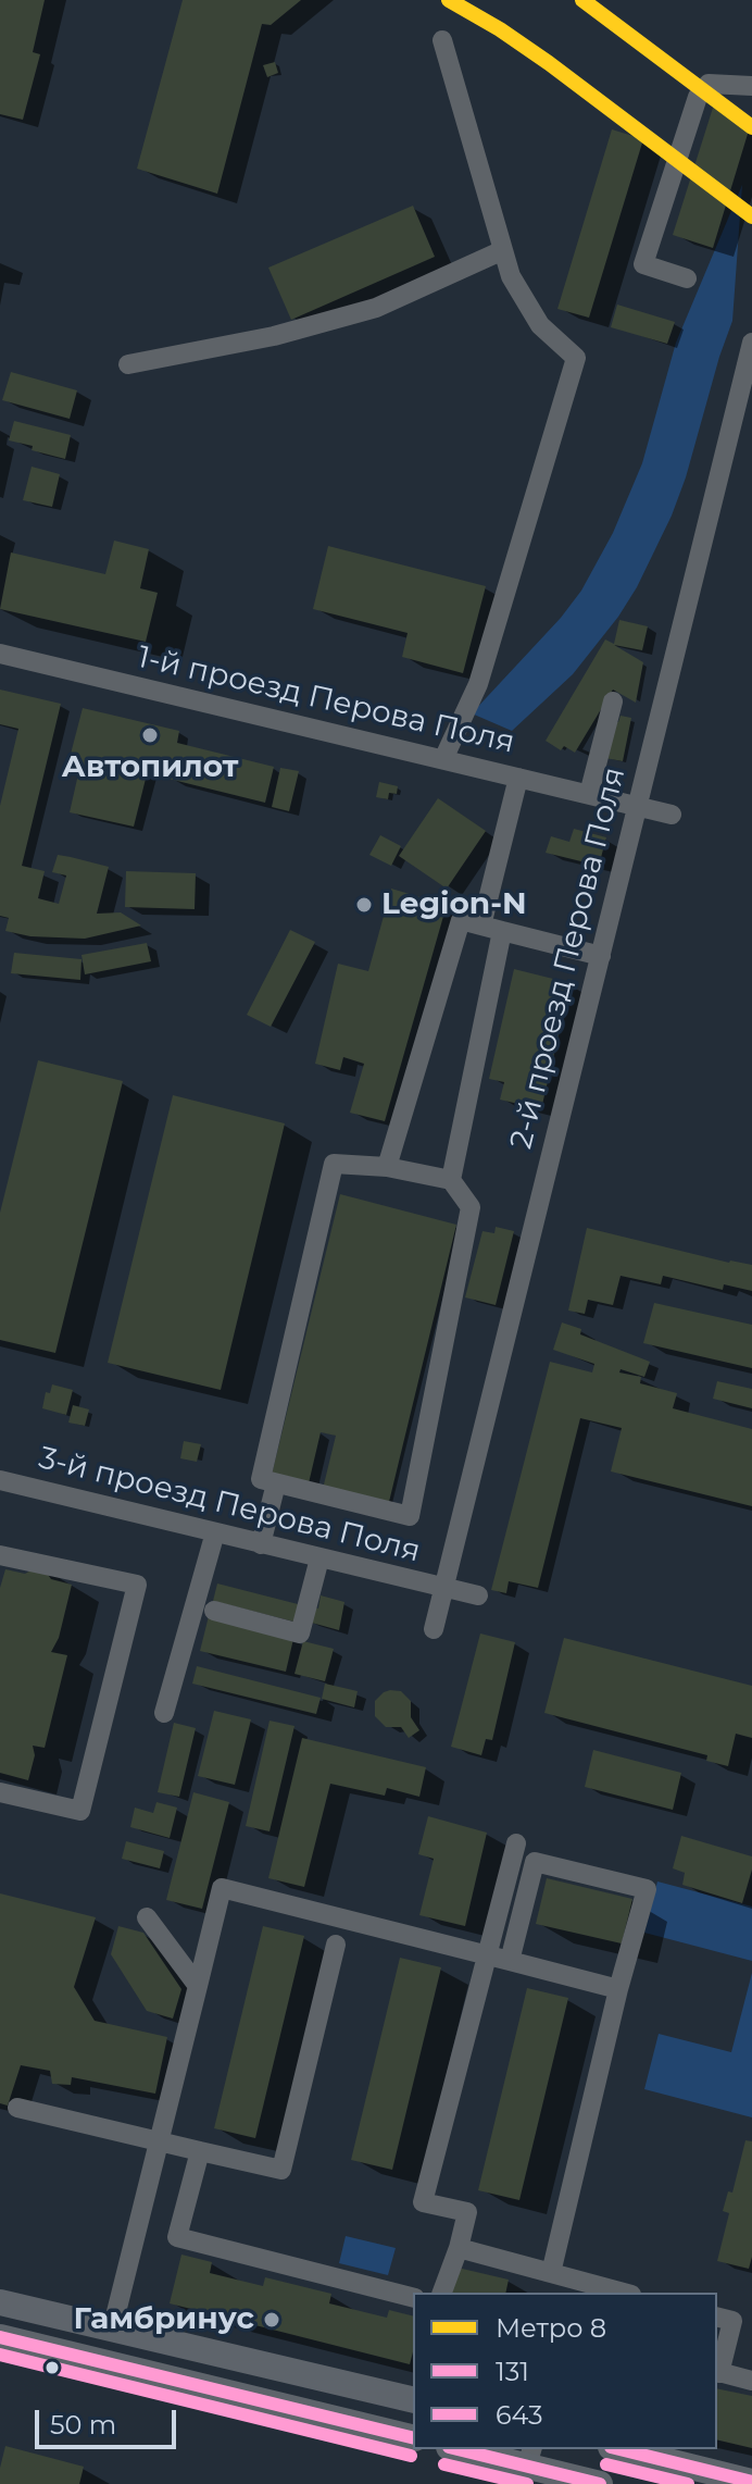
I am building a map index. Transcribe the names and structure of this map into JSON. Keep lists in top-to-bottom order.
{
  "streets": {
    "street": ["1-й проезд Перова Поля", "2-й проезд Перова Поля", "3-й проезд Перова Поля"]
  },
  "crossings": [
    ["1-й проезд Перова Поля", "2-й проезд Перова Поля"],
    ["2-й проезд Перова Поля", "3-й проезд Перова Поля"]
  ],
  "places": ["Автопилот", "Legion-N", "Гамбринус"],
  "lines": ["metro line 8", "transit line 131", "transit line 643"],
  "legend": ["Метро 8", "131", "643"],
  "scale_bar": "50 m"
}
